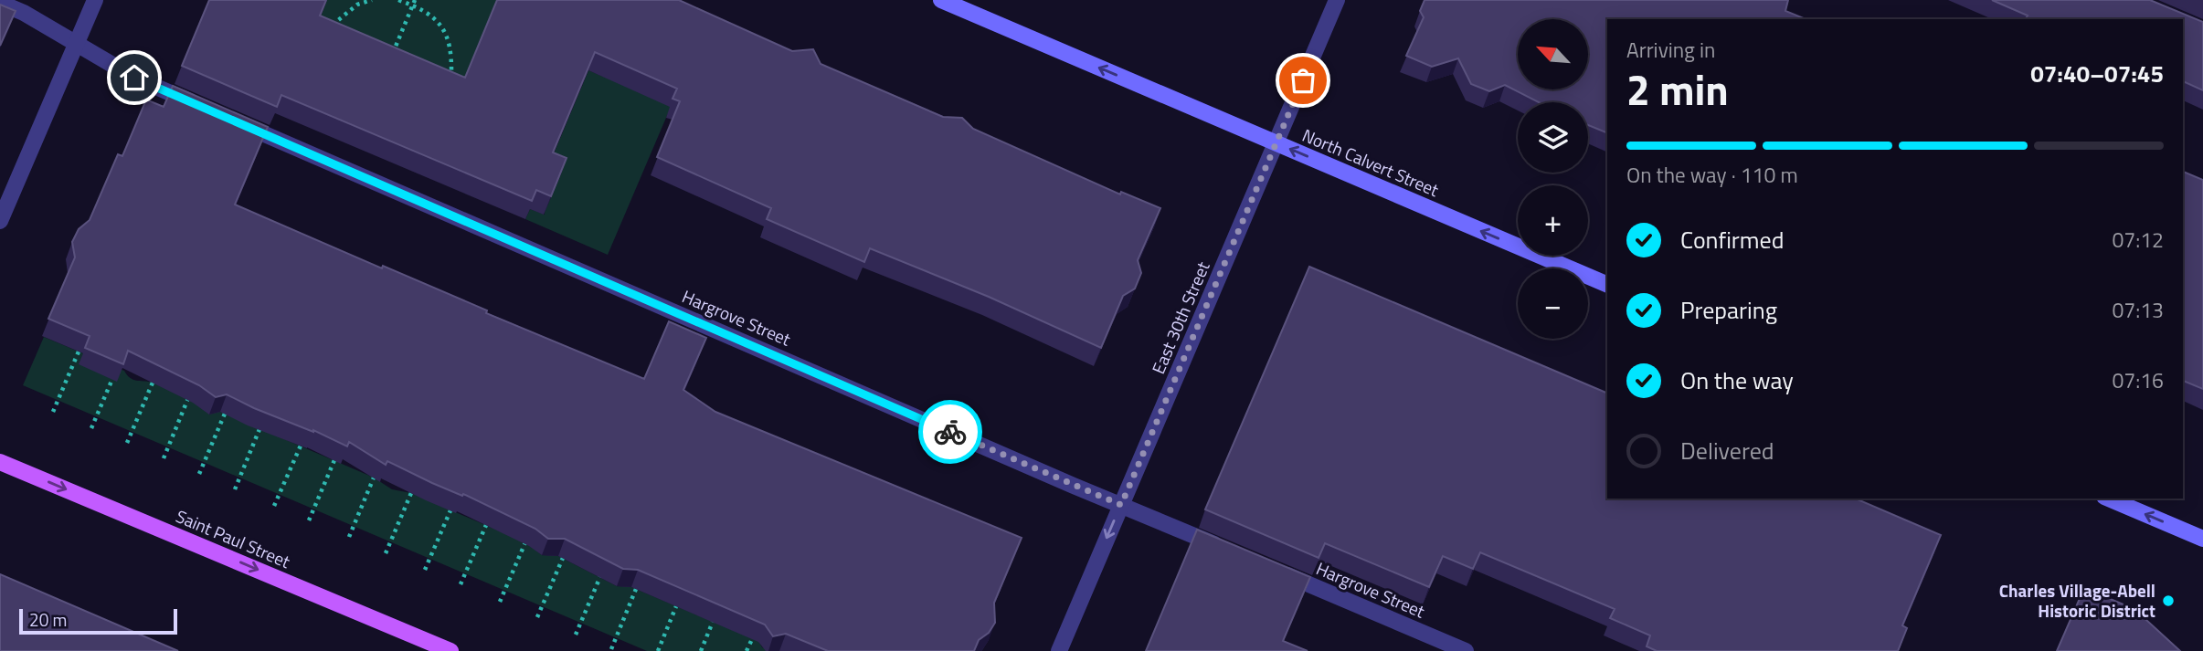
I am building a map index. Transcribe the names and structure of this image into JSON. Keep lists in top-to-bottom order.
{
  "streets": {
    "main road": ["North Calvert Street", "Saint Paul Street"],
    "street": ["Hargrove Street", "East 30th Street"]
  },
  "crossings": [
    ["North Calvert Street", "East 30th Street"],
    ["Hargrove Street", "East 30th Street"]
  ],
  "one_way": ["North Calvert Street", "Saint Paul Street"],
  "places": ["Charles Village-Abell Historic District"],
  "scale_bar": "20 m",
  "north": "top left",
  "page": {
    "map_buttons": ["+", "−"],
    "heading": ["2 min", "Arriving in", "07:40–07:45"],
    "bar": "On the way · 110 m",
    "list": [
      ["Confirmed", "07:12"],
      ["Preparing", "07:13"],
      ["On the way", "07:16"],
      "Delivered"
    ],
    "scale": "20 m"
  }
}
